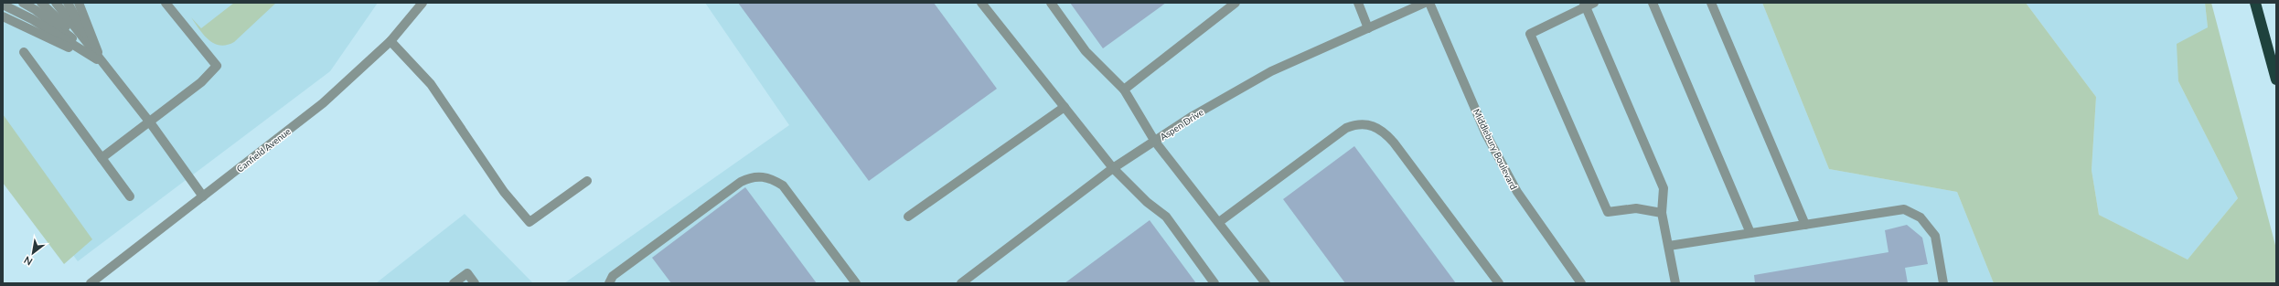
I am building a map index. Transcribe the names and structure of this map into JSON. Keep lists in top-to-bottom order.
{
  "streets": {
    "street": ["Aspen Drive", "Middlebury Boulevard", "Canfield Avenue"]
  },
  "north": "bottom left"
}
